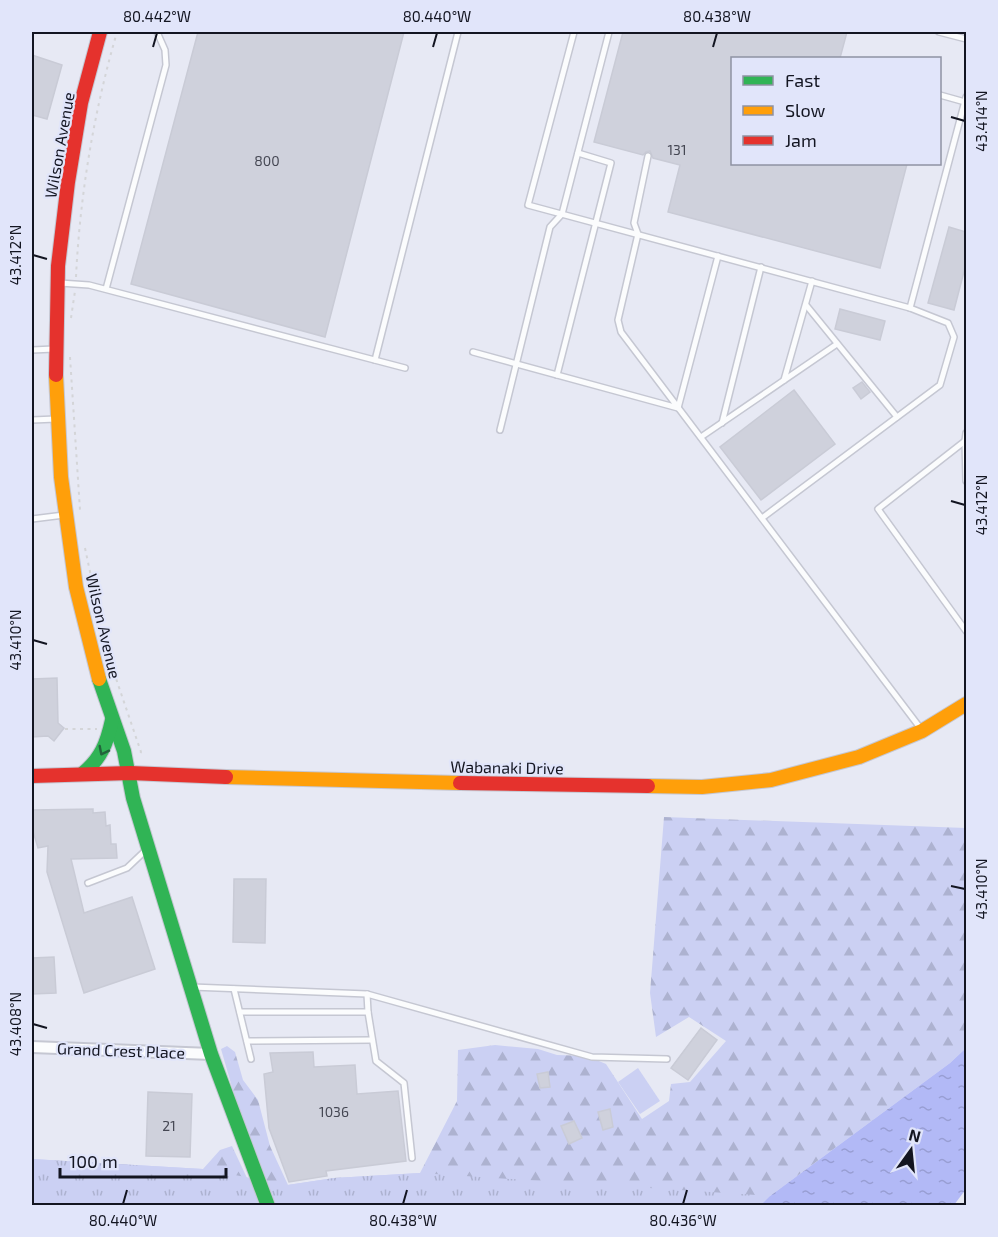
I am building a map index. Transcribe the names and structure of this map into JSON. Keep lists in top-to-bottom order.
{
  "streets": {
    "street": ["Wilson Avenue", "Wabanaki Drive", "Grand Crest Place"]
  },
  "crossings": [
    ["Wilson Avenue", "Wabanaki Drive"],
    ["Wilson Avenue", "Grand Crest Place"]
  ],
  "house_numbers": [
    "131",
    "800",
    "1036",
    "21"
  ],
  "legend": ["Fast", "Slow", "Jam"],
  "scale_bar": "100 m",
  "north": "top",
  "coordinates": [
    "80.442°W",
    "80.440°W",
    "80.438°W",
    "43.414°N",
    "43.412°N",
    "43.410°N",
    "43.408°N",
    "80.436°W"
  ]
}
